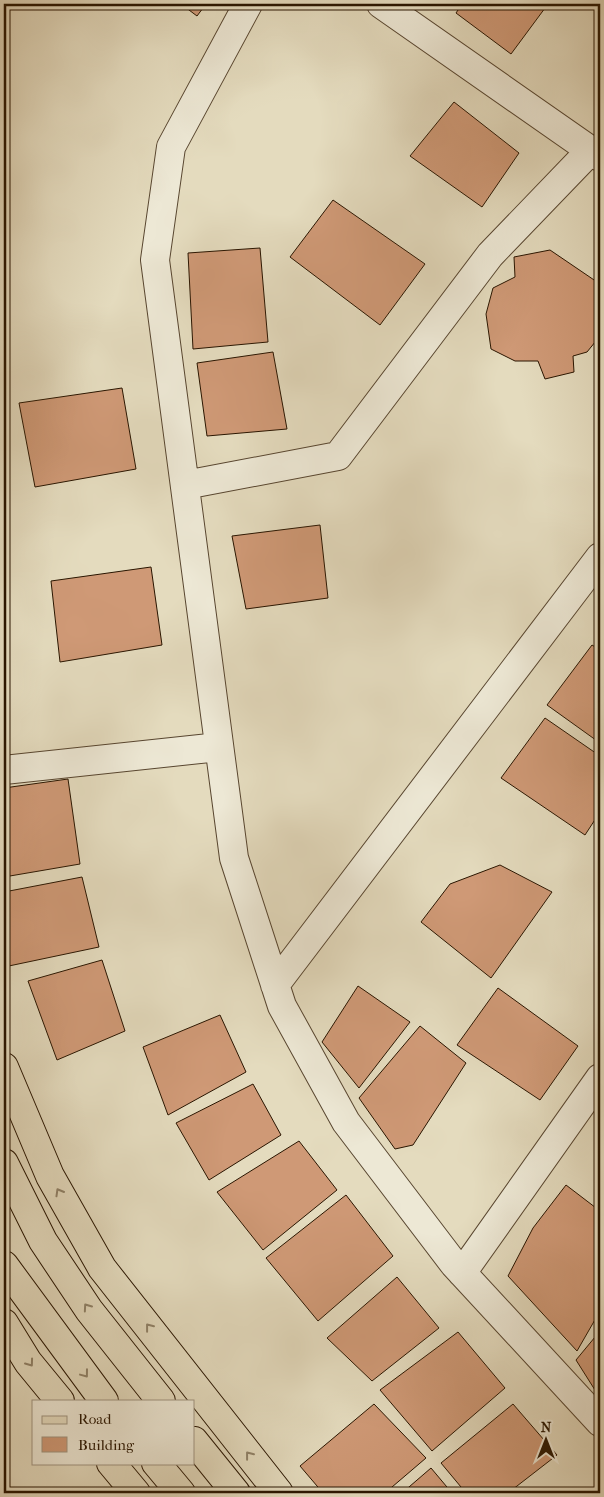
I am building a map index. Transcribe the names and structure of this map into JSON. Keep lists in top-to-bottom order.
{
  "legend": ["Road", "Building"],
  "north": "top"
}
